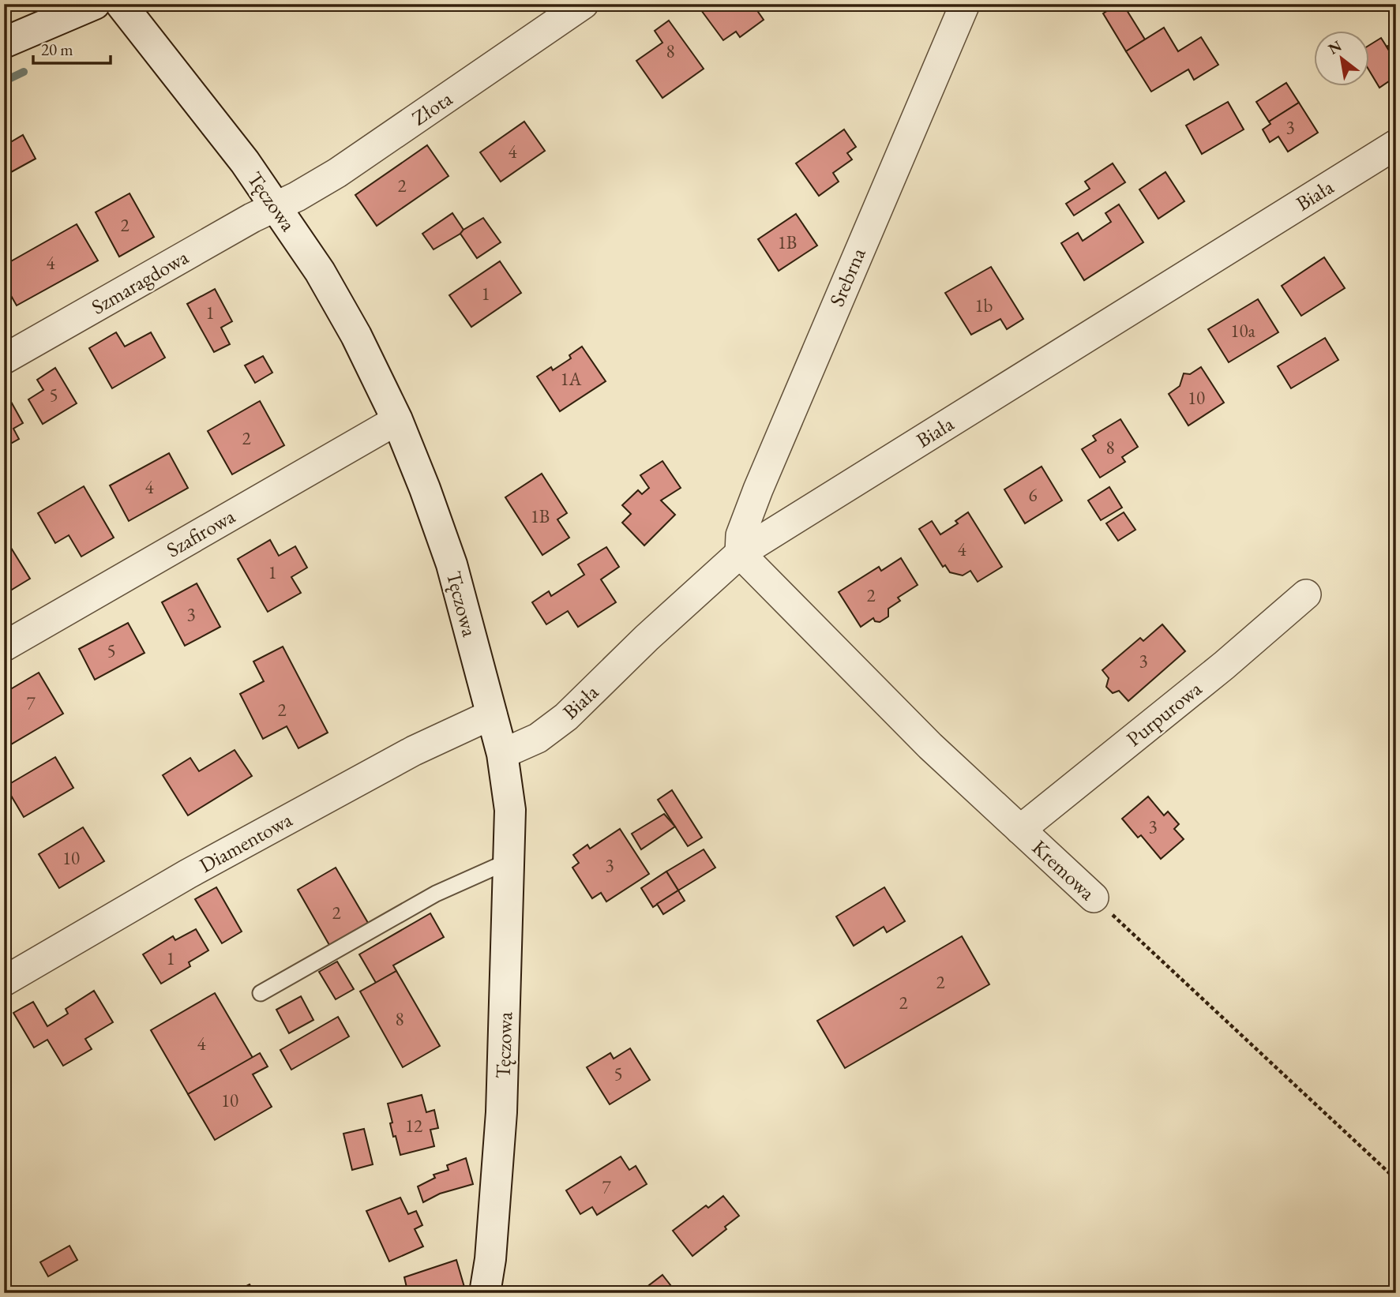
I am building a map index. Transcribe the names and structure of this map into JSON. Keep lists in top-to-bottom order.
{
  "streets": {
    "street": [
      "Złota",
      "Biała",
      "Tęczowa",
      "Srebrna",
      "Szmaragdowa",
      "Szafirowa",
      "Purpurowa",
      "Diamentowa",
      "Kremowa"
    ]
  },
  "crossings": [
    ["Złota", "Tęczowa"],
    ["Złota", "Szmaragdowa"],
    ["Biała", "Tęczowa"],
    ["Biała", "Srebrna"],
    ["Biała", "Kremowa"],
    ["Tęczowa", "Szmaragdowa"],
    ["Tęczowa", "Szafirowa"],
    ["Tęczowa", "Diamentowa"],
    ["Srebrna", "Kremowa"],
    ["Purpurowa", "Kremowa"]
  ],
  "house_numbers": [
    "8",
    "3",
    "4",
    "2",
    "2",
    "1B",
    "4",
    "1",
    "1b",
    "1",
    "10a",
    "1A",
    "5",
    "10",
    "2",
    "8",
    "4",
    "6",
    "1B",
    "4",
    "1",
    "2",
    "3",
    "5",
    "3",
    "7",
    "2",
    "3",
    "10",
    "3",
    "2",
    "1",
    "2",
    "2",
    "8",
    "4",
    "5",
    "10",
    "12",
    "7"
  ],
  "scale_bar": "20 m",
  "north": "top left"
}
